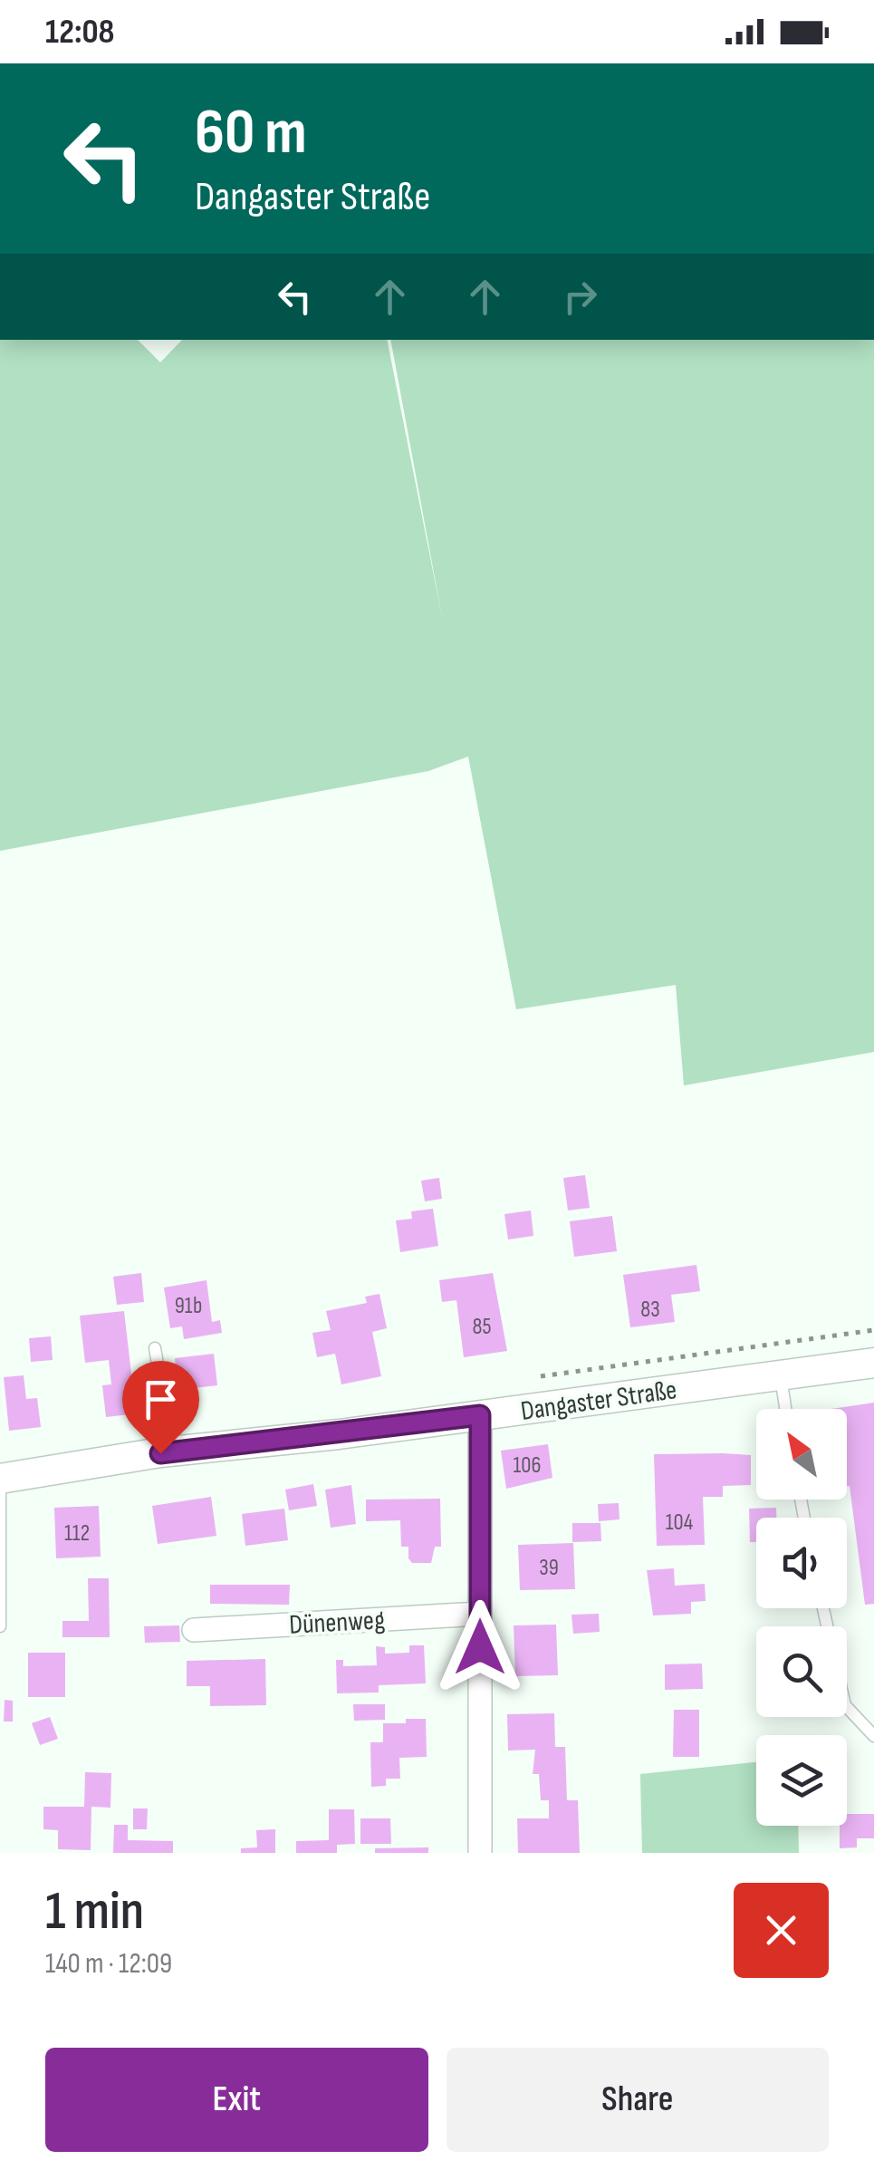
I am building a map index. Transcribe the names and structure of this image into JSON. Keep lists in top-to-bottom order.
{
  "streets": {
    "street": ["Dangaster Straße", "Dünenweg"]
  },
  "house_numbers": [
    "91b",
    "83",
    "85",
    "106",
    "104",
    "112",
    "39"
  ],
  "north": "top left",
  "page": {
    "status": "12:08",
    "turn": ["60 m", "Dangaster Straße"],
    "heading": ["1 min", "140 m · 12:09"],
    "buttons": ["Exit", "Share"]
  }
}
